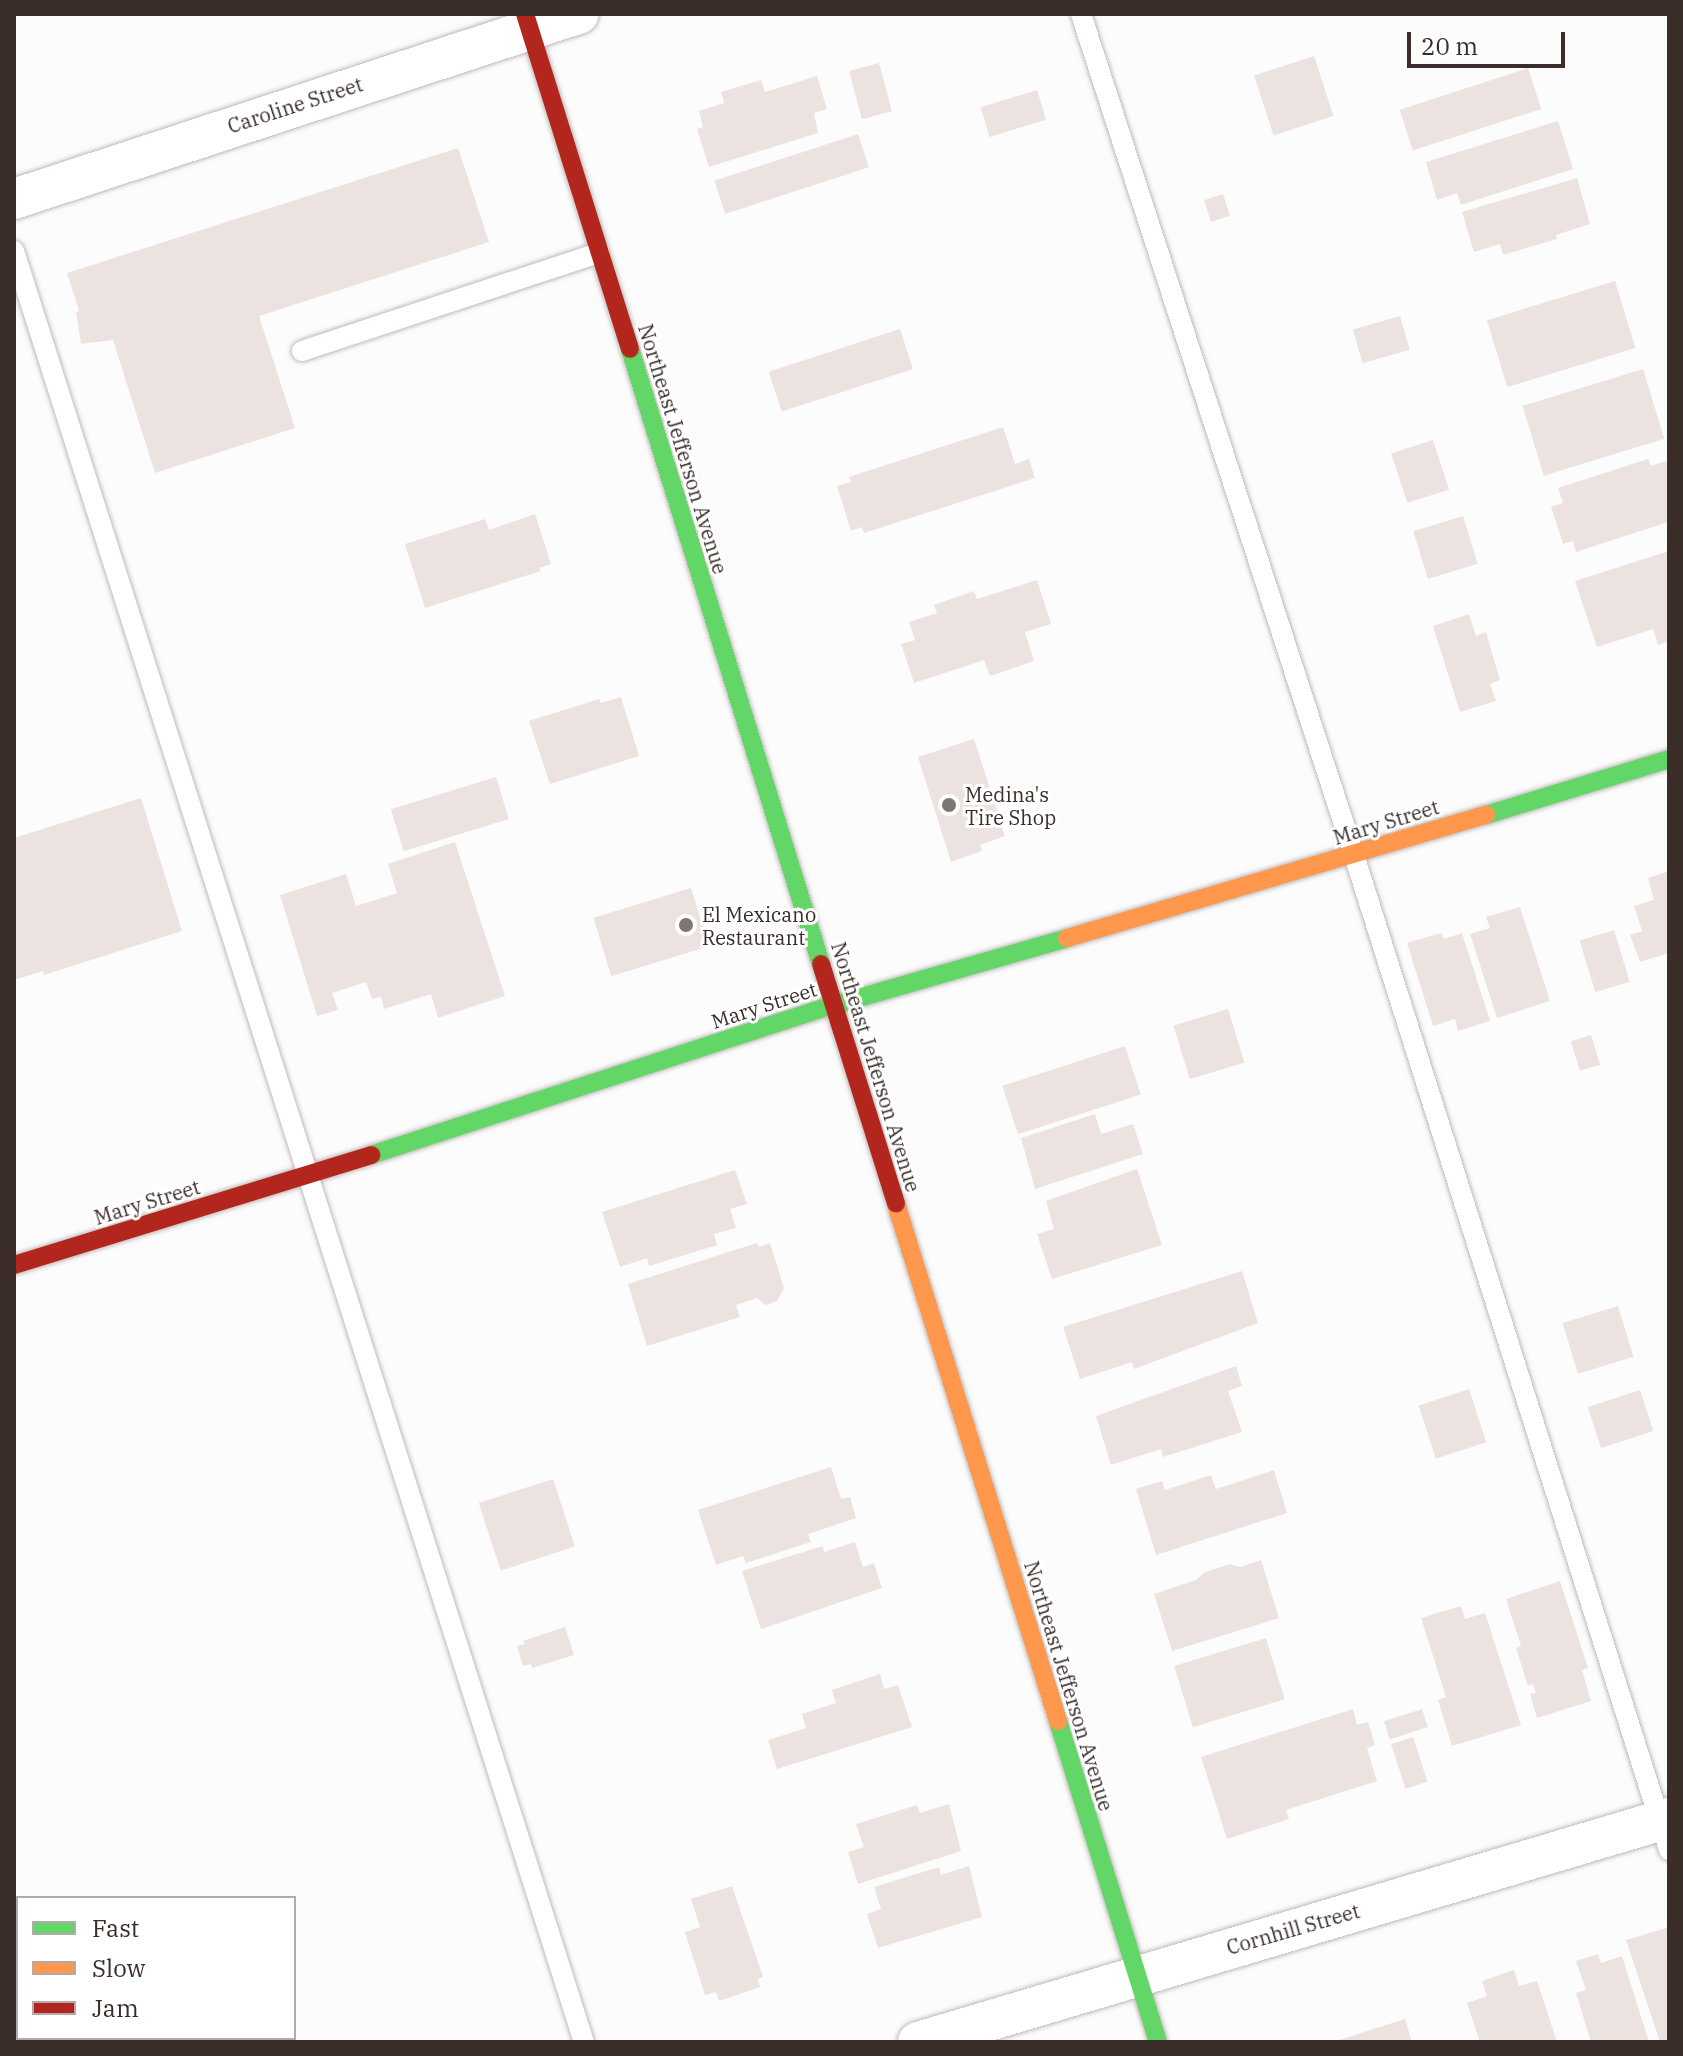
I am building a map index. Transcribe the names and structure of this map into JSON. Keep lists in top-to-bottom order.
{
  "streets": {
    "main road": ["Northeast Jefferson Avenue", "Mary Street"],
    "street": ["Caroline Street", "Cornhill Street"]
  },
  "crossings": [
    ["Caroline Street", "Northeast Jefferson Avenue"],
    ["Northeast Jefferson Avenue", "Mary Street"],
    ["Northeast Jefferson Avenue", "Cornhill Street"]
  ],
  "places": ["Medina's Tire Shop", "El Mexicano Restaurant"],
  "legend": ["Fast", "Slow", "Jam"],
  "scale_bar": "20 m"
}
